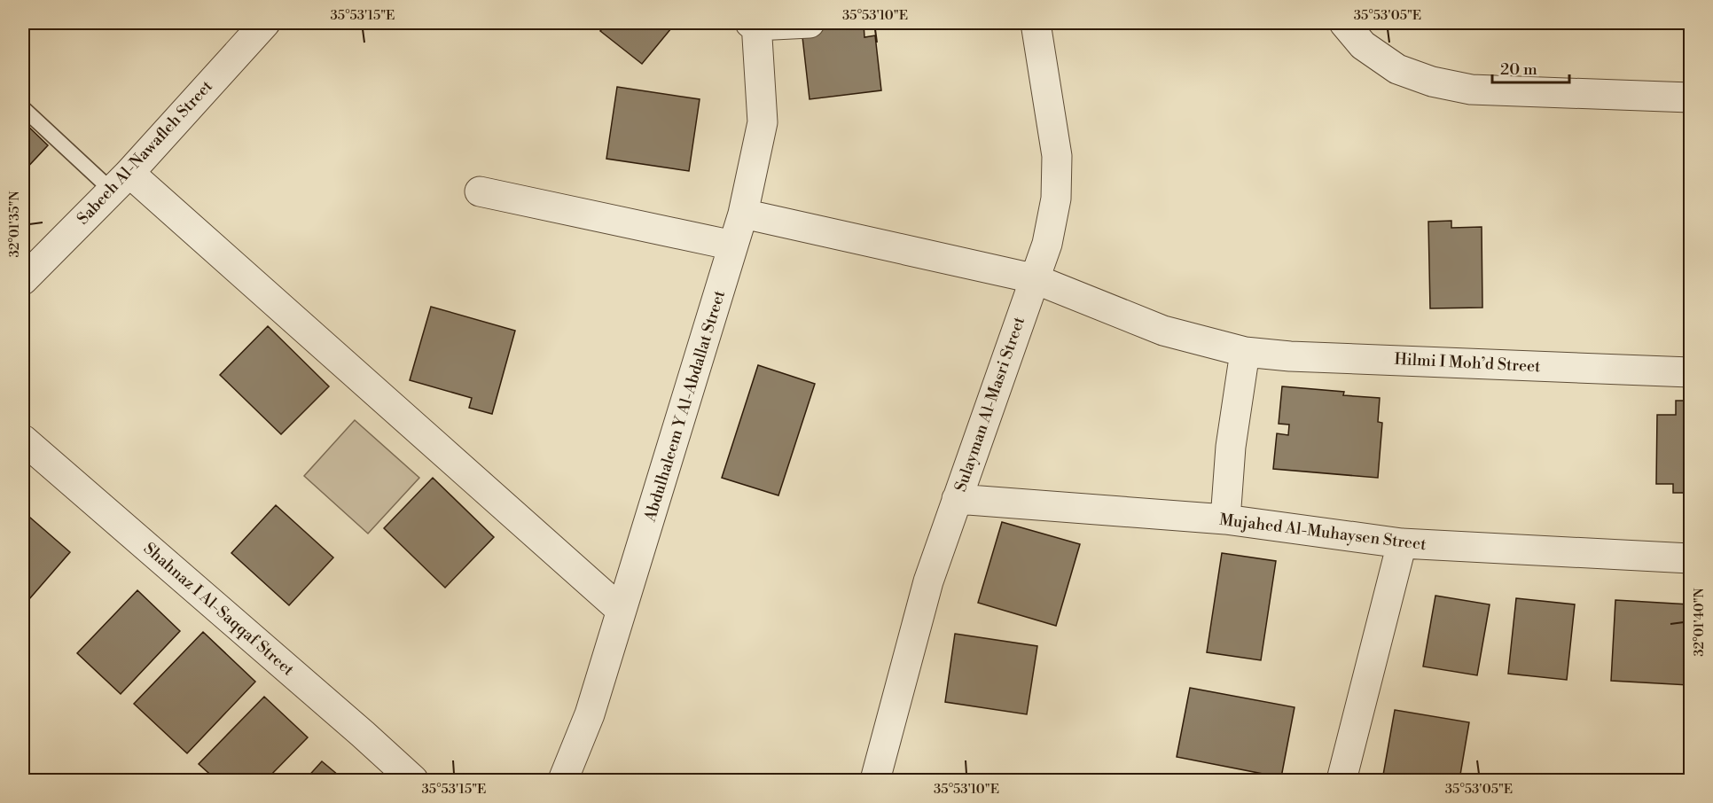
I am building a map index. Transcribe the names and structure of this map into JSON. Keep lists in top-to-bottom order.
{
  "streets": {
    "street": [
      "Sabeeh Al-Nawafleh Street",
      "Hilmi I Moh’d Street",
      "Sulayman Al-Masri Street",
      "Abdulhaleem Y Al-Abdallat Street",
      "Mujahed Al-Muhaysen Street",
      "Shahnaz I Al-Saqqaf Street"
    ]
  },
  "crossings": [
    ["Hilmi I Moh’d Street", "Sulayman Al-Masri Street"],
    ["Hilmi I Moh’d Street", "Abdulhaleem Y Al-Abdallat Street"],
    ["Sulayman Al-Masri Street", "Mujahed Al-Muhaysen Street"]
  ],
  "scale_bar": "20 m",
  "coordinates": [
    "35°53'15\"E",
    "35°53'10\"E",
    "35°53'05\"E",
    "32°01'35\"N",
    "32°01'40\"N"
  ]
}
